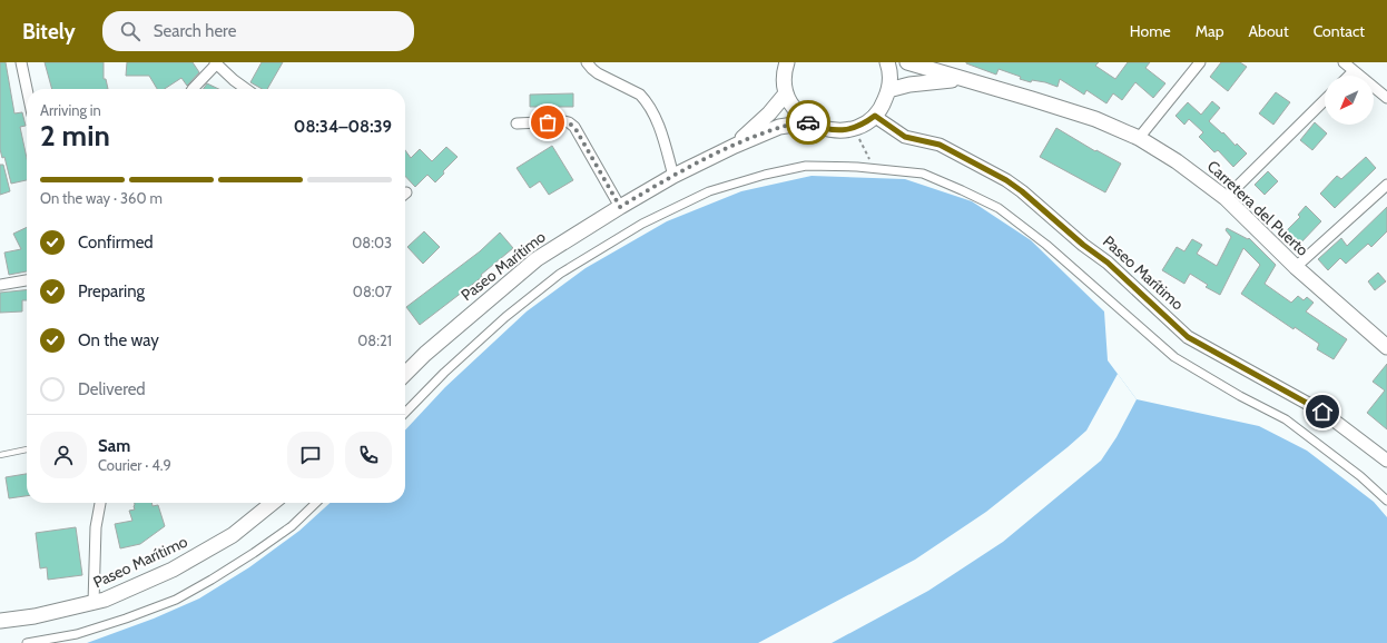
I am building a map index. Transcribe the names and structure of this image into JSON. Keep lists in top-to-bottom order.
{
  "streets": {
    "main road": ["Carretera del Puerto", "Paseo Marítimo"]
  },
  "north": "bottom left",
  "page": {
    "header": "Bitely",
    "search": "Search here",
    "nav": [
      "Home",
      "Map",
      "About",
      "Contact"
    ],
    "heading": ["2 min", "Arriving in", "08:34–08:39"],
    "panel": ["Sam", "Courier · 4.9"],
    "bar": "On the way · 360 m",
    "list": [
      ["Confirmed", "08:03"],
      ["Preparing", "08:07"],
      ["On the way", "08:21"],
      "Delivered"
    ]
  }
}
